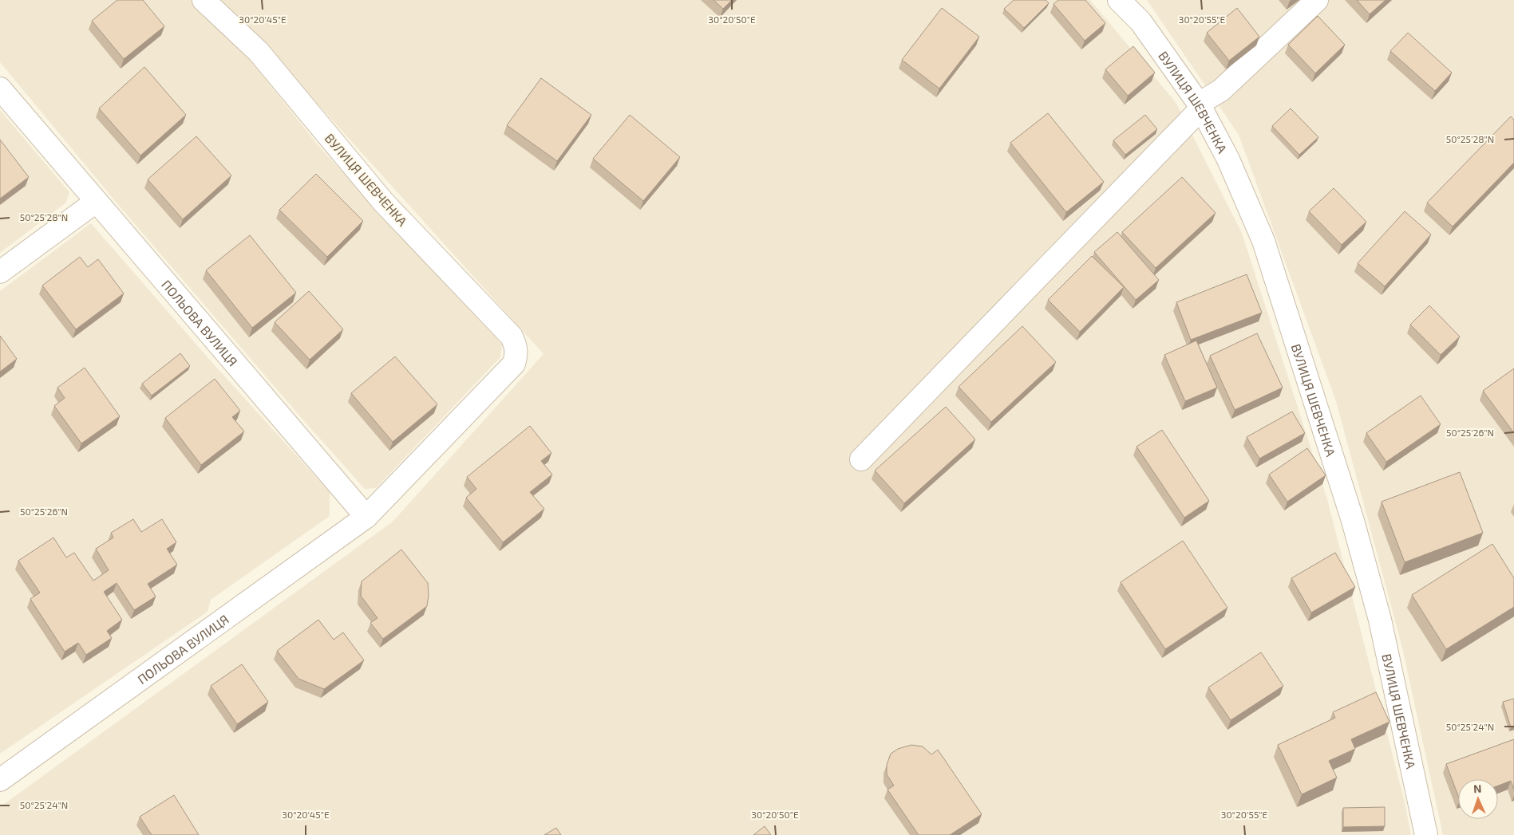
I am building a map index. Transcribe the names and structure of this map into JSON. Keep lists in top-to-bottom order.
{
  "streets": {
    "street": ["ВУЛИЦЯ ШЕВЧЕНКА", "ПОЛЬОВА ВУЛИЦЯ"]
  },
  "crossings": [
    ["ВУЛИЦЯ ШЕВЧЕНКА", "ПОЛЬОВА ВУЛИЦЯ"]
  ],
  "north": "top",
  "coordinates": [
    "30°20'45\"E",
    "30°20'50\"E",
    "30°20'55\"E",
    "50°25'28\"N",
    "50°25'26\"N",
    "50°25'24\"N"
  ]
}
